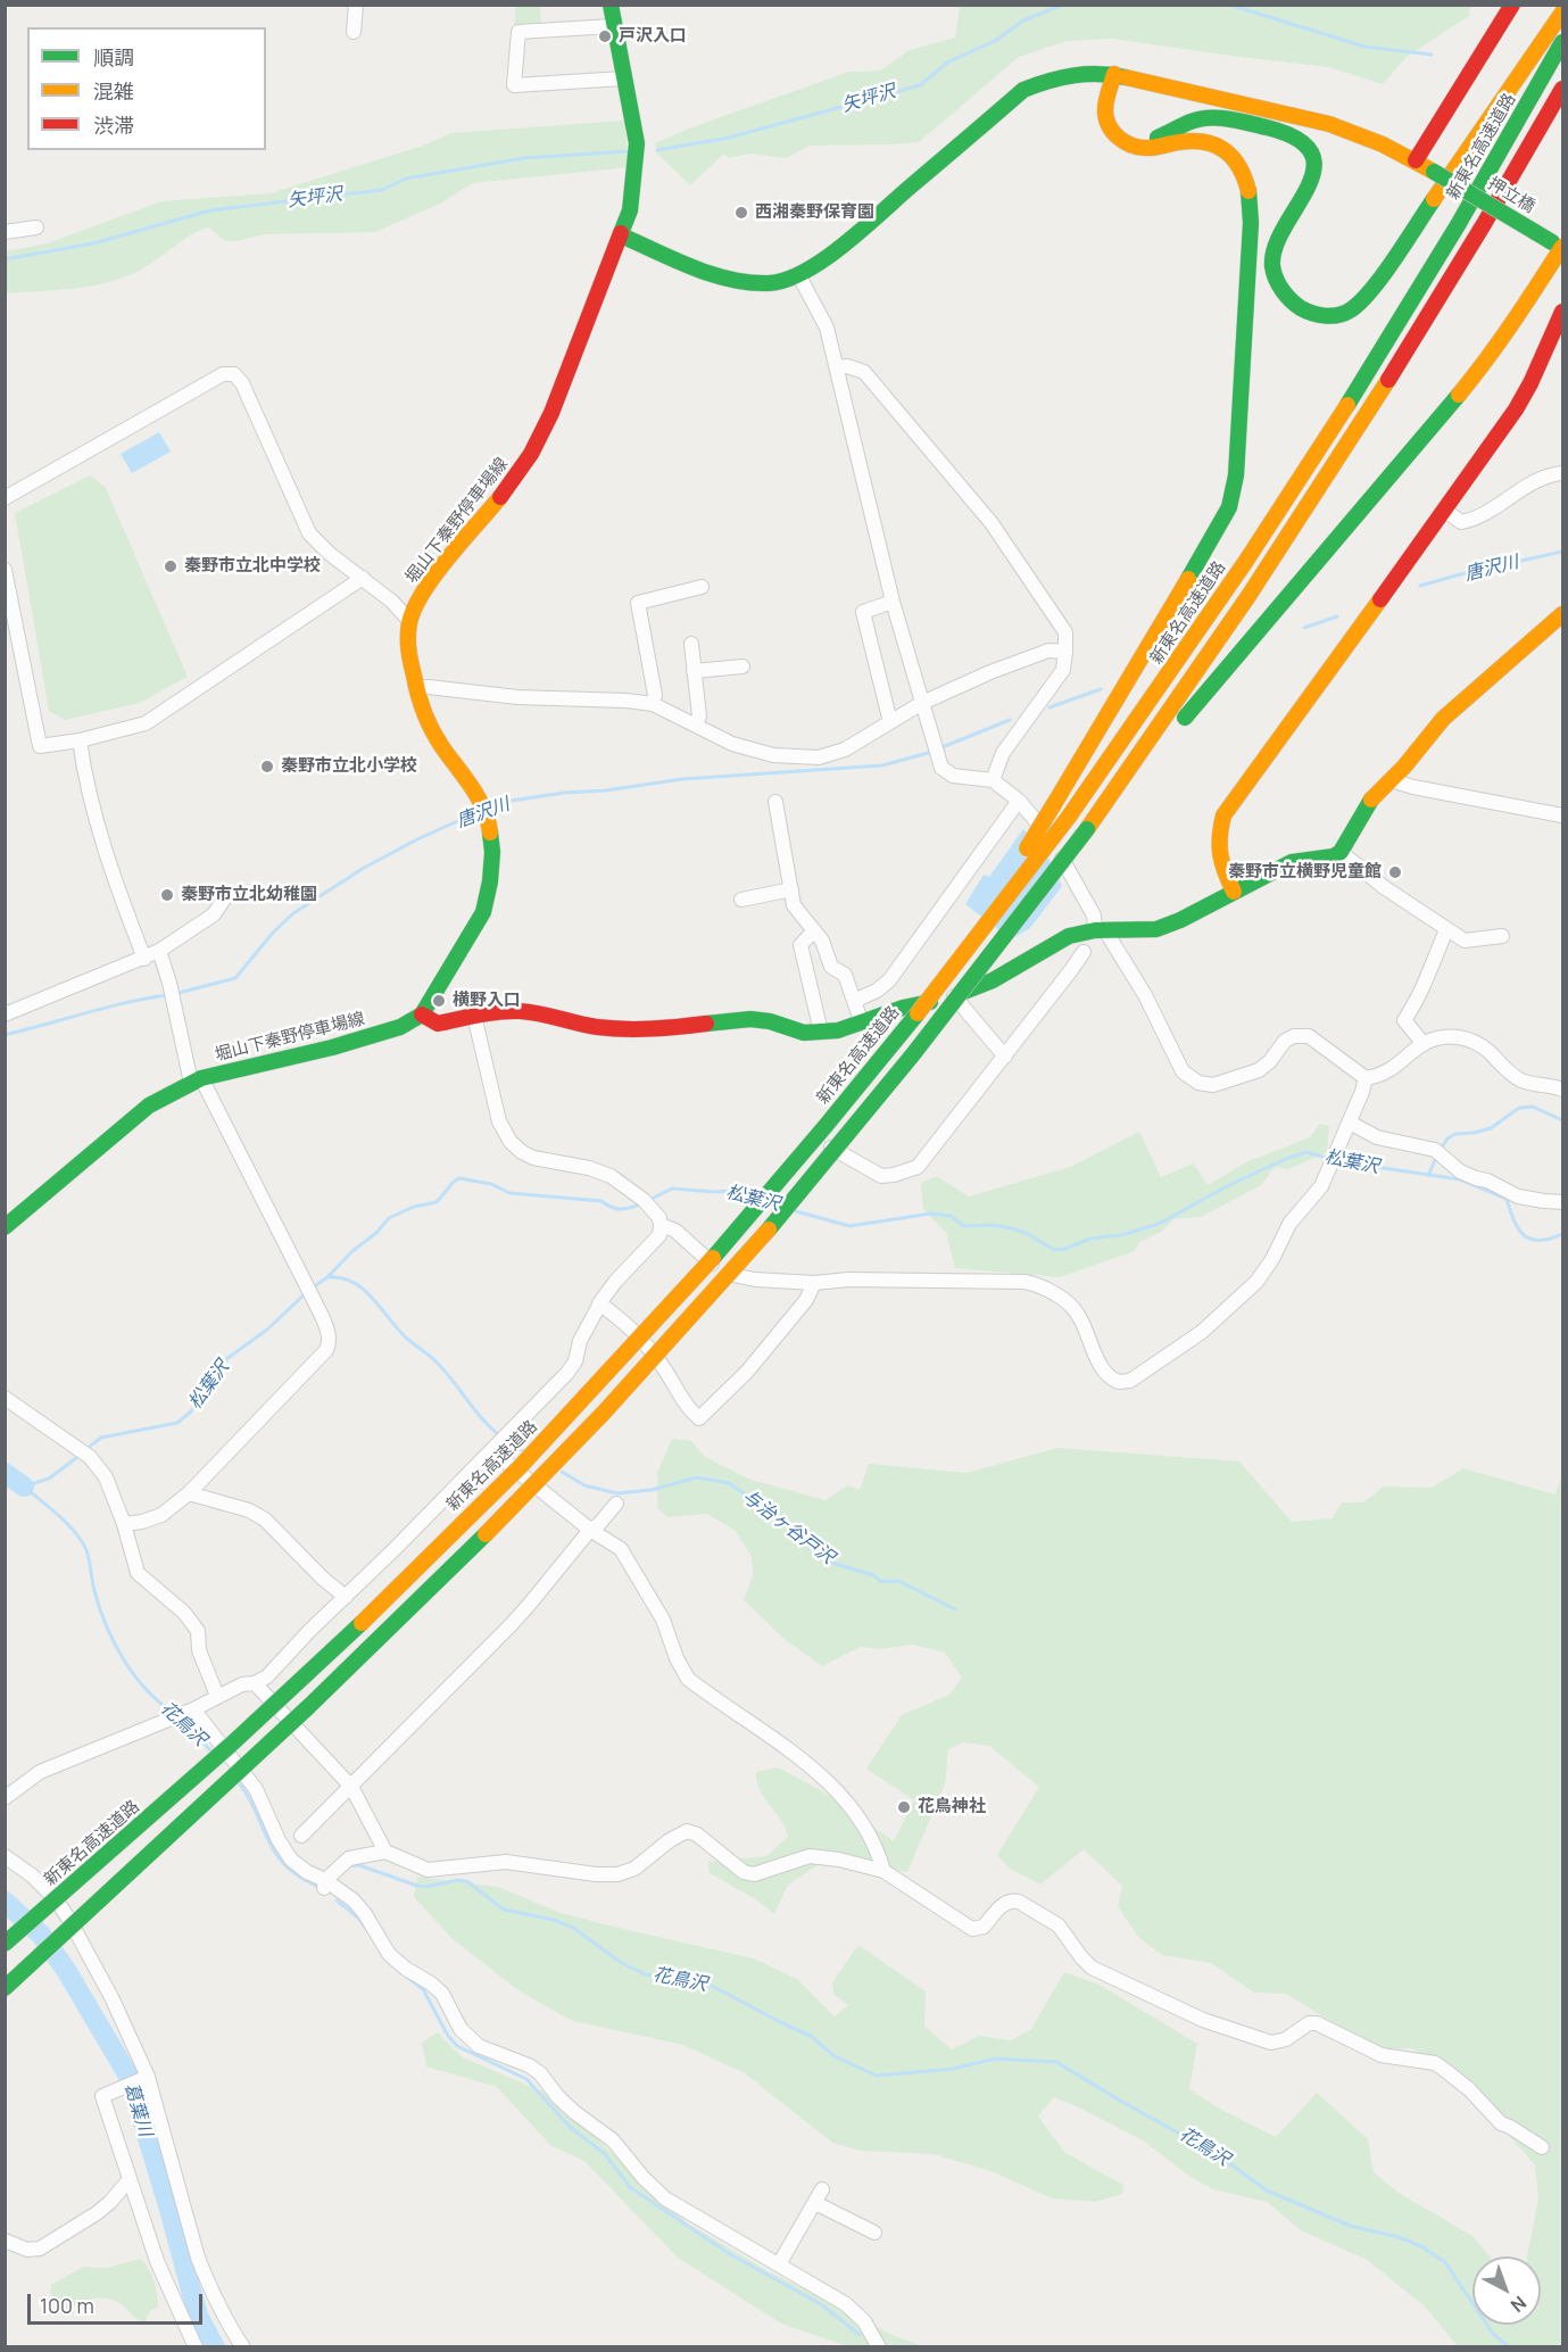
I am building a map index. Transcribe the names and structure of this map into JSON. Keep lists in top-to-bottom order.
{
  "streets": {
    "main road": ["新東名高速道路", "押立橋", "堀山下秦野停車場線"]
  },
  "crossings": [
    ["押立橋", "堀山下秦野停車場線"]
  ],
  "water": [
    "矢坪沢",
    "唐沢川",
    "松葉沢",
    "与治ヶ谷戸沢",
    "花鳥沢",
    "葛葉川"
  ],
  "places": [
    "戸沢入口",
    "西湘秦野保育園",
    "秦野市立北中学校",
    "秦野市立北小学校",
    "秦野市立横野児童館",
    "秦野市立北幼稚園",
    "横野入口",
    "花鳥神社"
  ],
  "legend": ["順調", "混雑", "渋滞"],
  "scale_bar": "100 m",
  "north": "bottom right"
}
